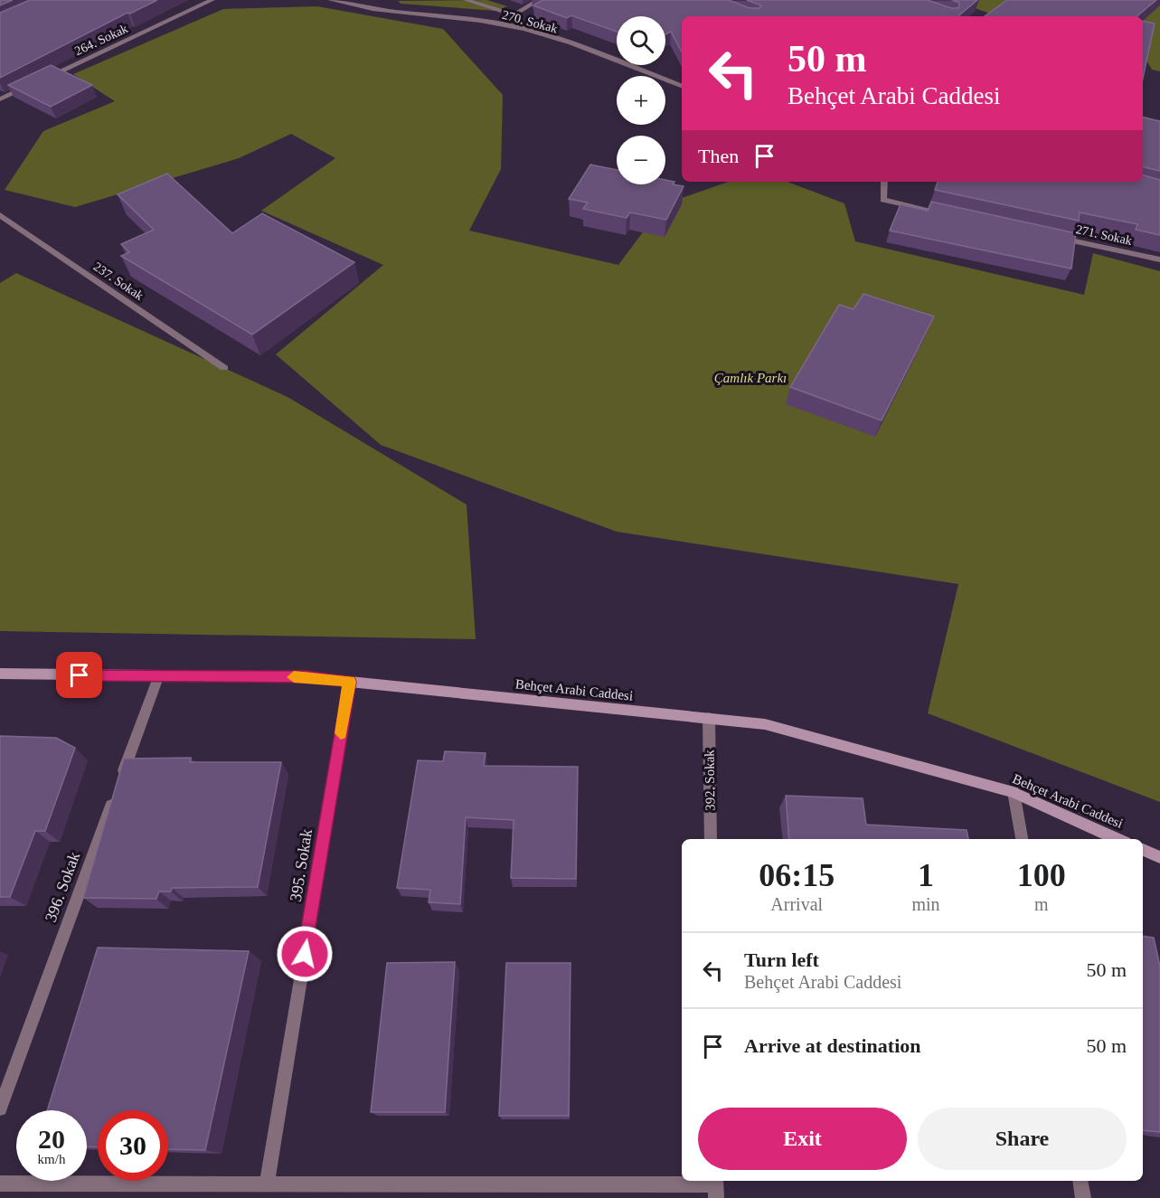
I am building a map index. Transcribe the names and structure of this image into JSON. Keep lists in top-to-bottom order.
{
  "streets": {
    "main road": ["Behçet Arabi Caddesi"],
    "street": [
      "270. Sokak",
      "264. Sokak",
      "271. Sokak",
      "237. Sokak",
      "392. Sokak",
      "395. Sokak",
      "396. Sokak"
    ]
  },
  "crossings": [
    ["Behçet Arabi Caddesi", "392. Sokak"],
    ["Behçet Arabi Caddesi", "395. Sokak"],
    ["Behçet Arabi Caddesi", "396. Sokak"]
  ],
  "parks": ["Çamlık Parkı"],
  "page": {
    "map_buttons": ["+", "−"],
    "turn": ["50 m", "Behçet Arabi Caddesi"],
    "then": "Then",
    "eta": [
      "06:15",
      "Arrival",
      "1",
      "min",
      "100",
      "m"
    ],
    "list": [
      {
        "name": "Turn left",
        "note": "Behçet Arabi Caddesi",
        "value": "50 m"
      },
      {
        "name": "Arrive at destination",
        "value": "50 m"
      }
    ],
    "buttons": ["Exit", "Share"],
    "speed": "20 km/h",
    "limit": "30"
  }
}
